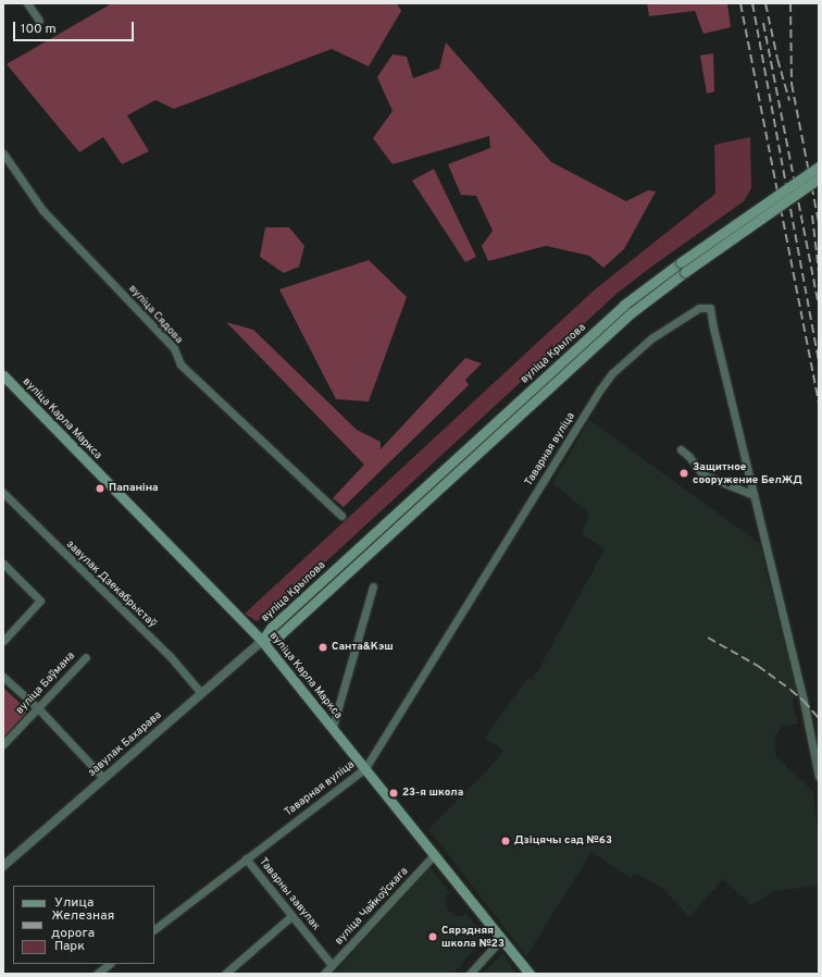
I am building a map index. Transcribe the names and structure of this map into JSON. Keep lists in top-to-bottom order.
{
  "streets": {
    "main road": ["вуліца Крылова", "вуліца Карла Маркса"],
    "street": [
      "вуліца Сядова",
      "Таварная вуліца",
      "завулак Дзекабрыстаў",
      "вуліца Баўмана",
      "завулак Бахарава",
      "Таварны завулак",
      "вуліца Чайкоўскага"
    ]
  },
  "crossings": [
    ["вуліца Крылова", "вуліца Карла Маркса"],
    ["вуліца Крылова", "завулак Бахарава"],
    ["вуліца Карла Маркса", "Таварная вуліца"],
    ["вуліца Карла Маркса", "завулак Бахарава"],
    ["вуліца Карла Маркса", "вуліца Чайкоўскага"],
    ["Таварная вуліца", "Таварны завулак"],
    ["завулак Дзекабрыстаў", "завулак Бахарава"],
    ["Таварны завулак", "вуліца Чайкоўскага"]
  ],
  "places": [
    "Защитное сооружение БелЖД",
    "Папаніна",
    "Санта&Кэш",
    "23-я школа",
    "Дзіцячы сад №63",
    "Сярэдняя школа №23"
  ],
  "legend": ["Улица", "Железная дорога", "Парк"],
  "scale_bar": "100 m"
}
